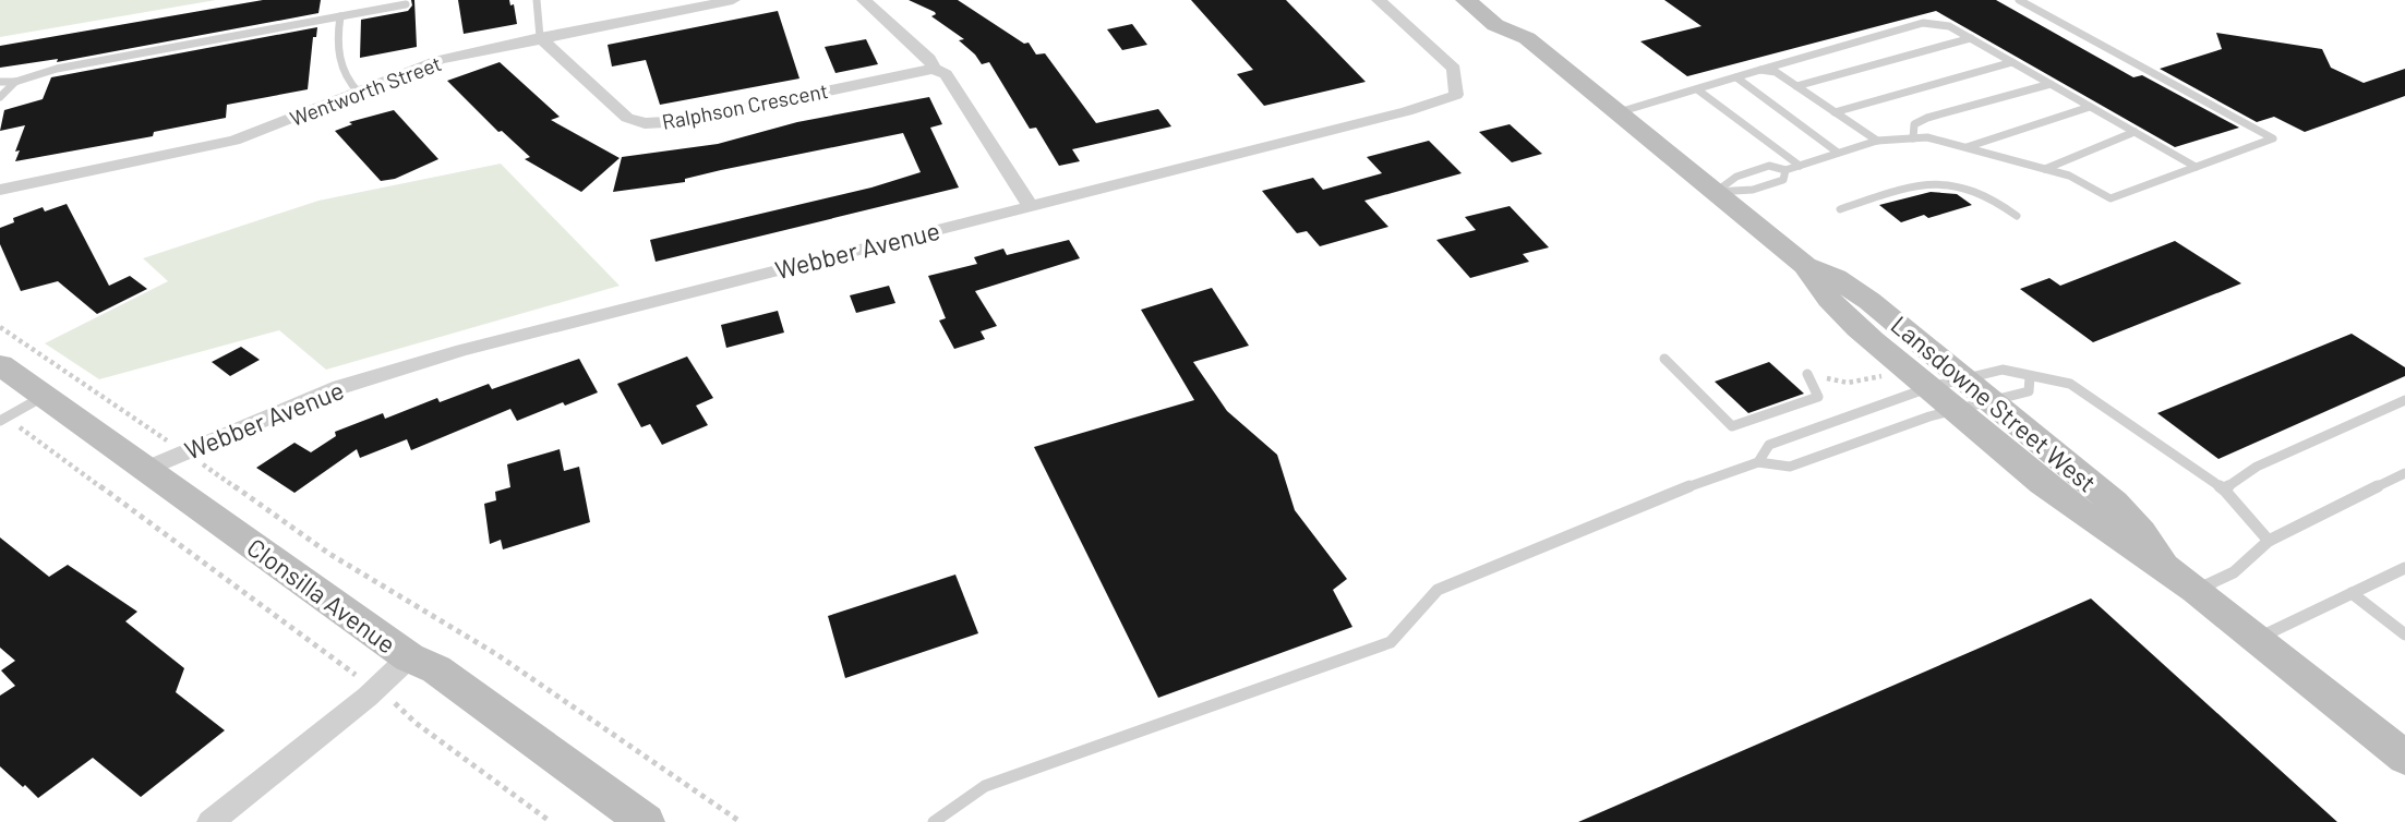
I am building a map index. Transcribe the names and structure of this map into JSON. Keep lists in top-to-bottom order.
{
  "streets": {
    "main road": ["Lansdowne Street West", "Clonsilla Avenue"],
    "street": ["Wentworth Street", "Ralphson Crescent", "Webber Avenue"]
  },
  "crossings": [
    ["Wentworth Street", "Ralphson Crescent"],
    ["Webber Avenue", "Clonsilla Avenue"]
  ]
}
